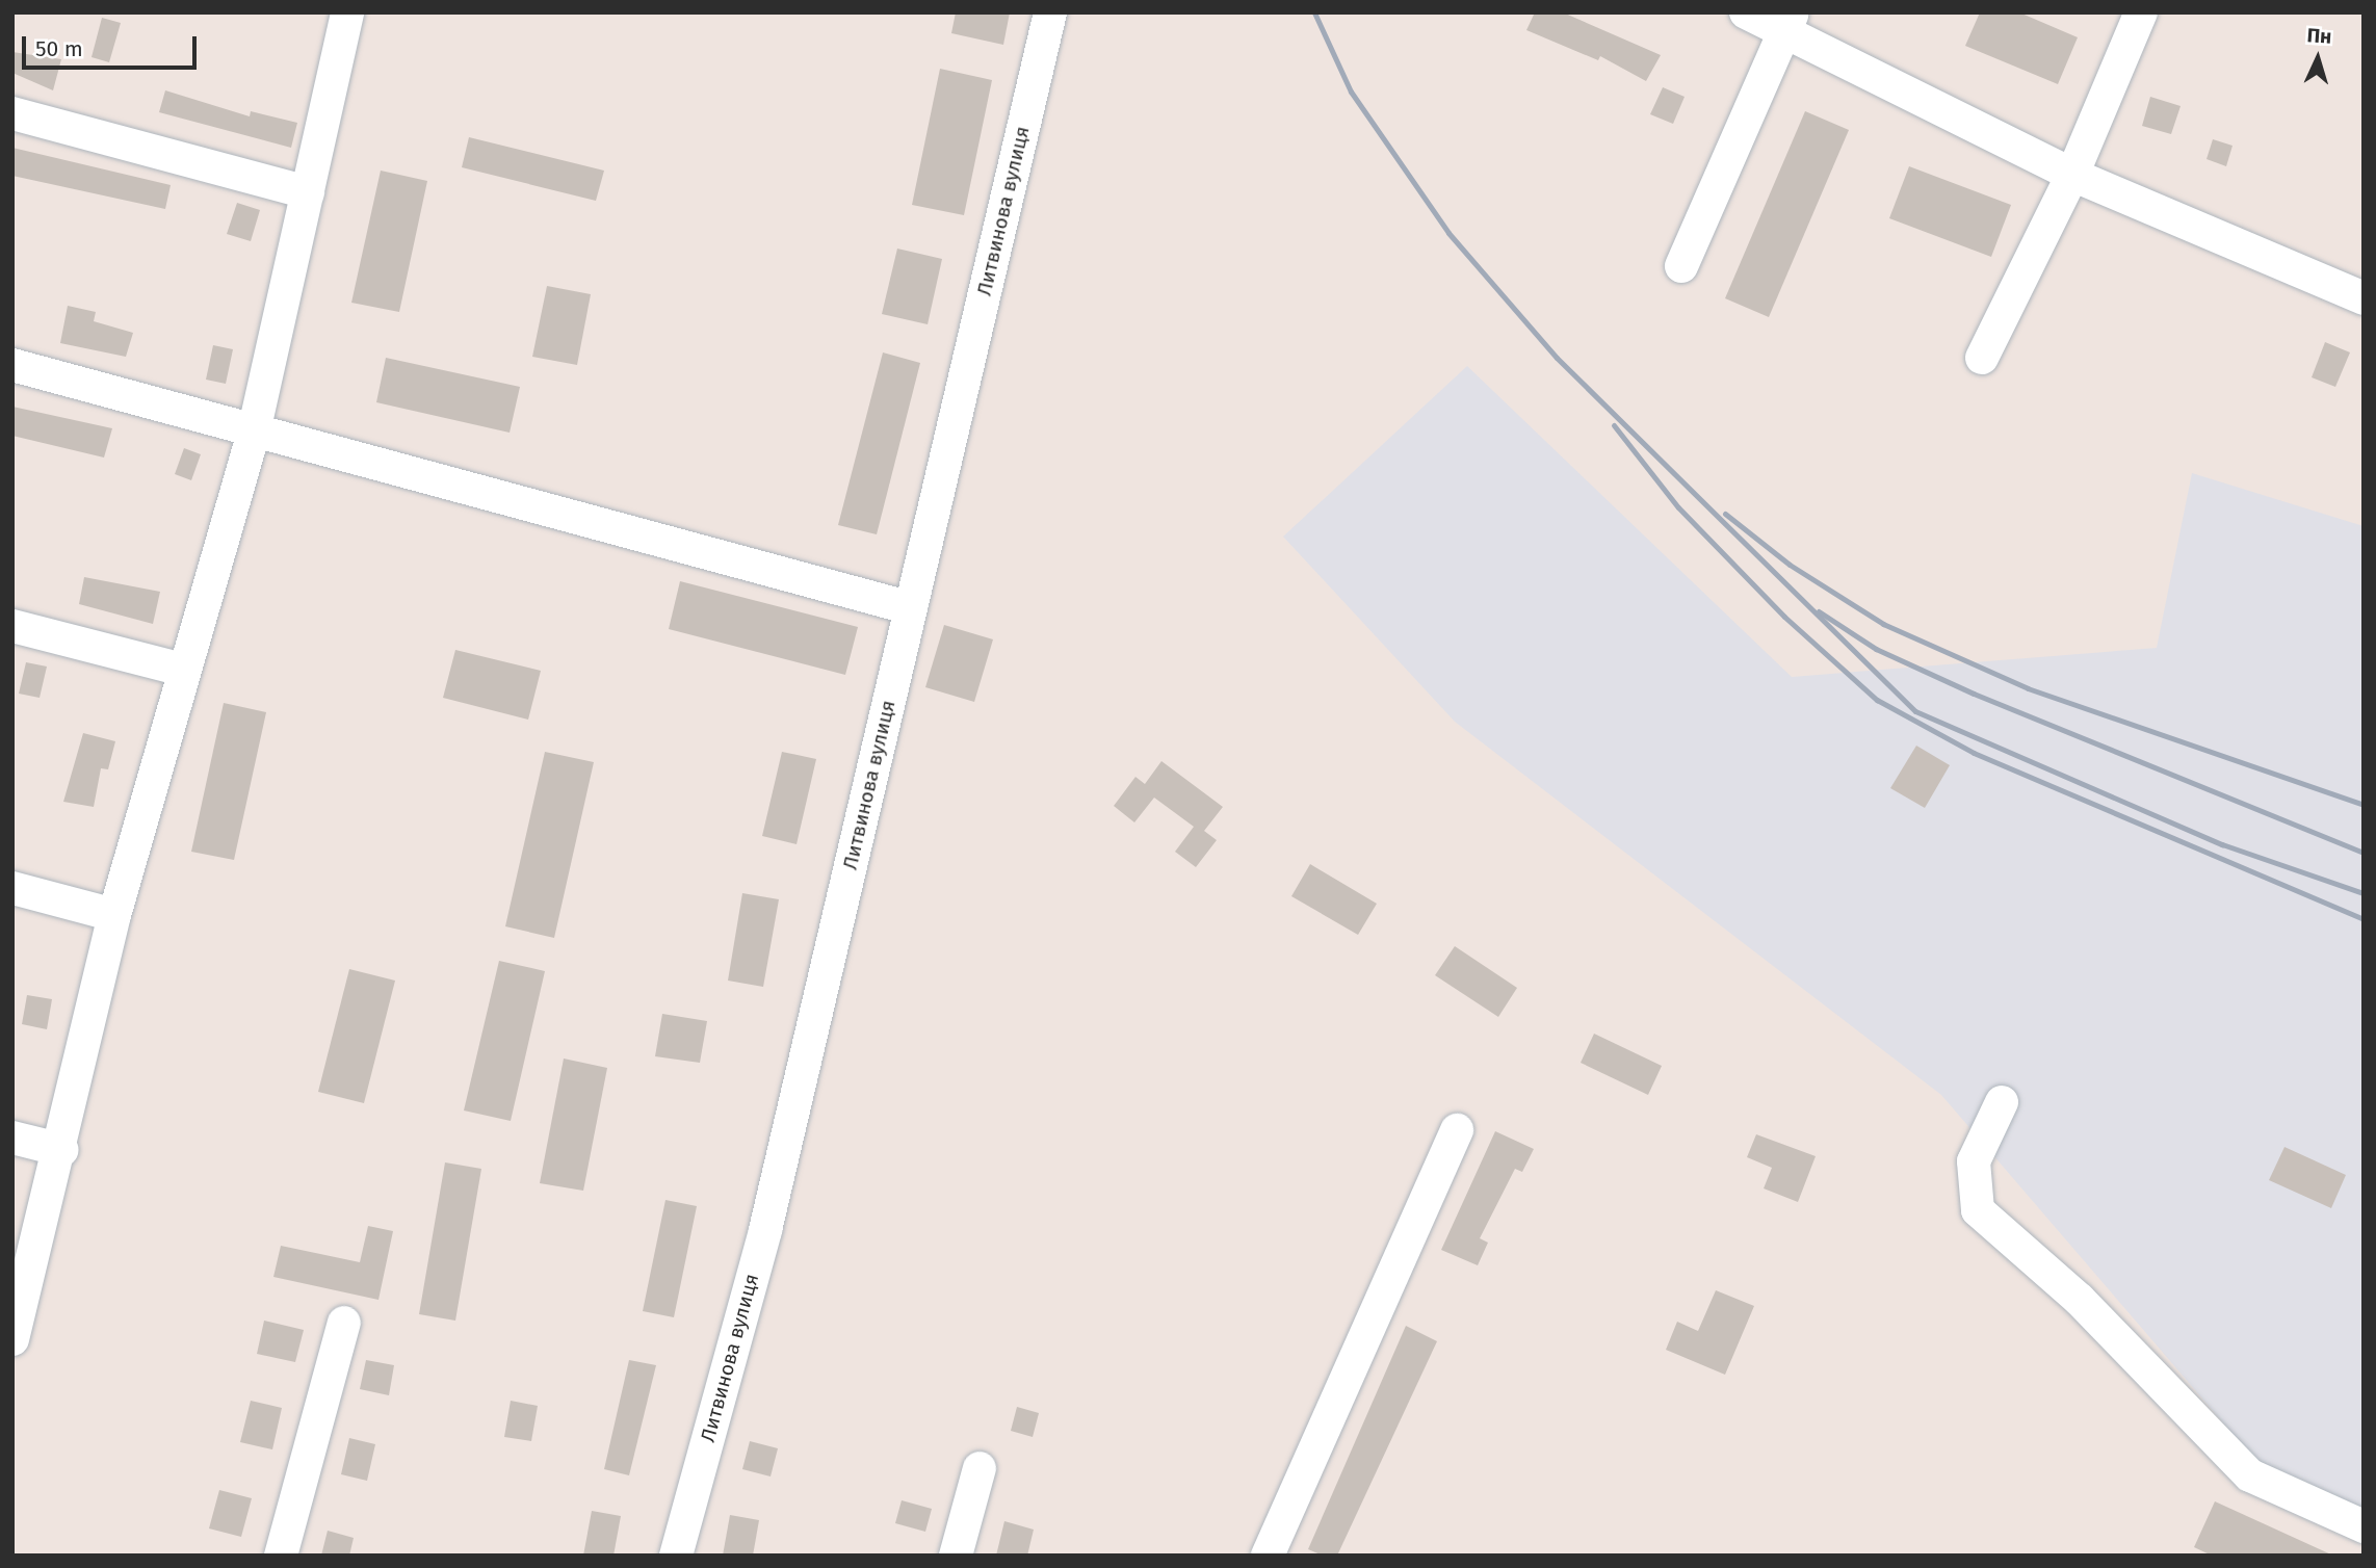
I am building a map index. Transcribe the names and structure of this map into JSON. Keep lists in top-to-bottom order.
{
  "streets": {
    "street": ["Литвинова вулиця"]
  },
  "scale_bar": "50 m",
  "north": "top"
}
